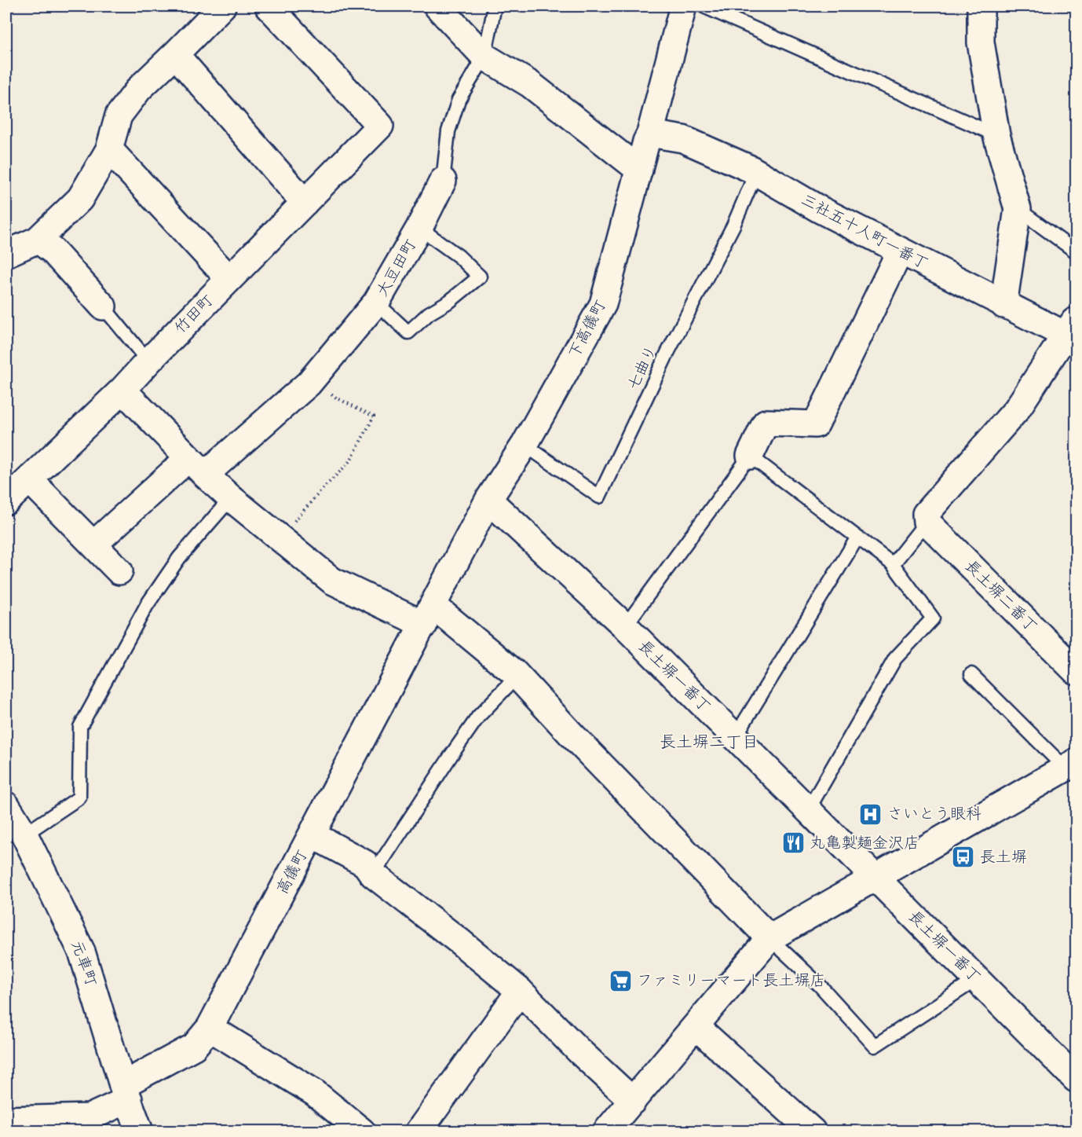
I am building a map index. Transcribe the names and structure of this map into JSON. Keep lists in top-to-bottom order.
{
  "streets": {
    "street": [
      "三社五十人町一番丁",
      "大豆田町",
      "竹田町",
      "下高儀町",
      "長土塀二番丁",
      "長土塀一番丁",
      "高儀町",
      "元車町"
    ],
    "lane": ["七曲り"]
  },
  "crossings": [
    ["三社五十人町一番丁", "下高儀町"],
    ["三社五十人町一番丁", "七曲り"],
    ["下高儀町", "七曲り"],
    ["下高儀町", "長土塀一番丁"],
    ["下高儀町", "高儀町"],
    ["高儀町", "元車町"]
  ],
  "districts": ["長土塀二丁目"],
  "places": {
    "hospital": ["さいとう眼科"],
    "restaurant": ["丸亀製麺金沢店"],
    "bus stop": ["長土塀"],
    "supermarket": ["ファミリーマート長土塀店"]
  }
}
